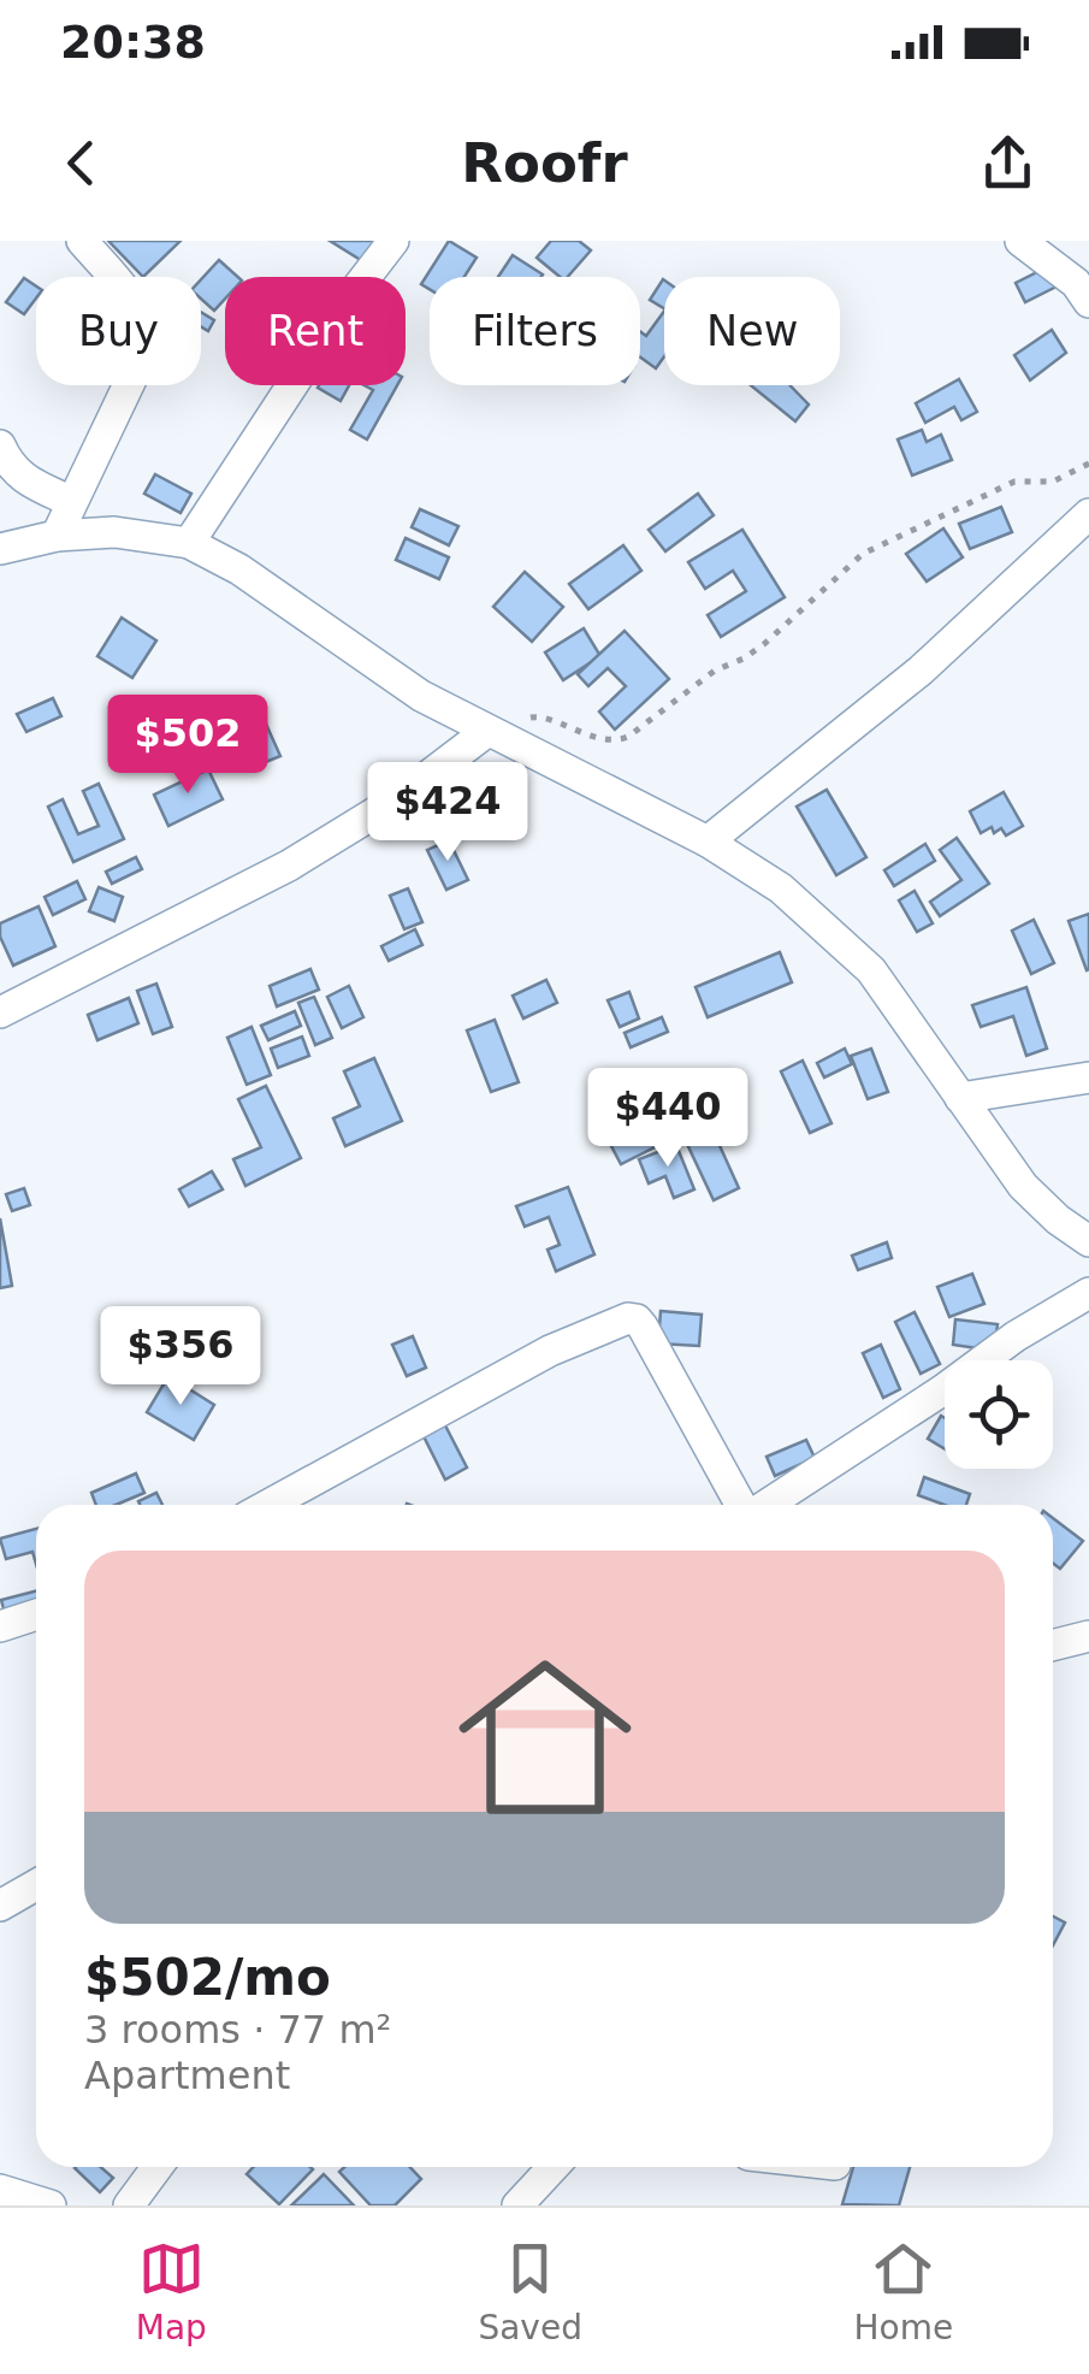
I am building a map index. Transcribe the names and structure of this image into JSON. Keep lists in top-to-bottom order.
{
  "page": {
    "status": "20:38",
    "header": "Roofr",
    "chip": [
      "Buy",
      "Rent",
      "Filters",
      "New"
    ],
    "price": [
      "$502",
      "$424",
      "$440",
      "$356"
    ],
    "list": [
      {
        "name": "$502/mo",
        "note": "3 rooms · 77 m² · Apartment"
      }
    ],
    "tabs": ["Map", "Saved", "Home"]
  }
}
